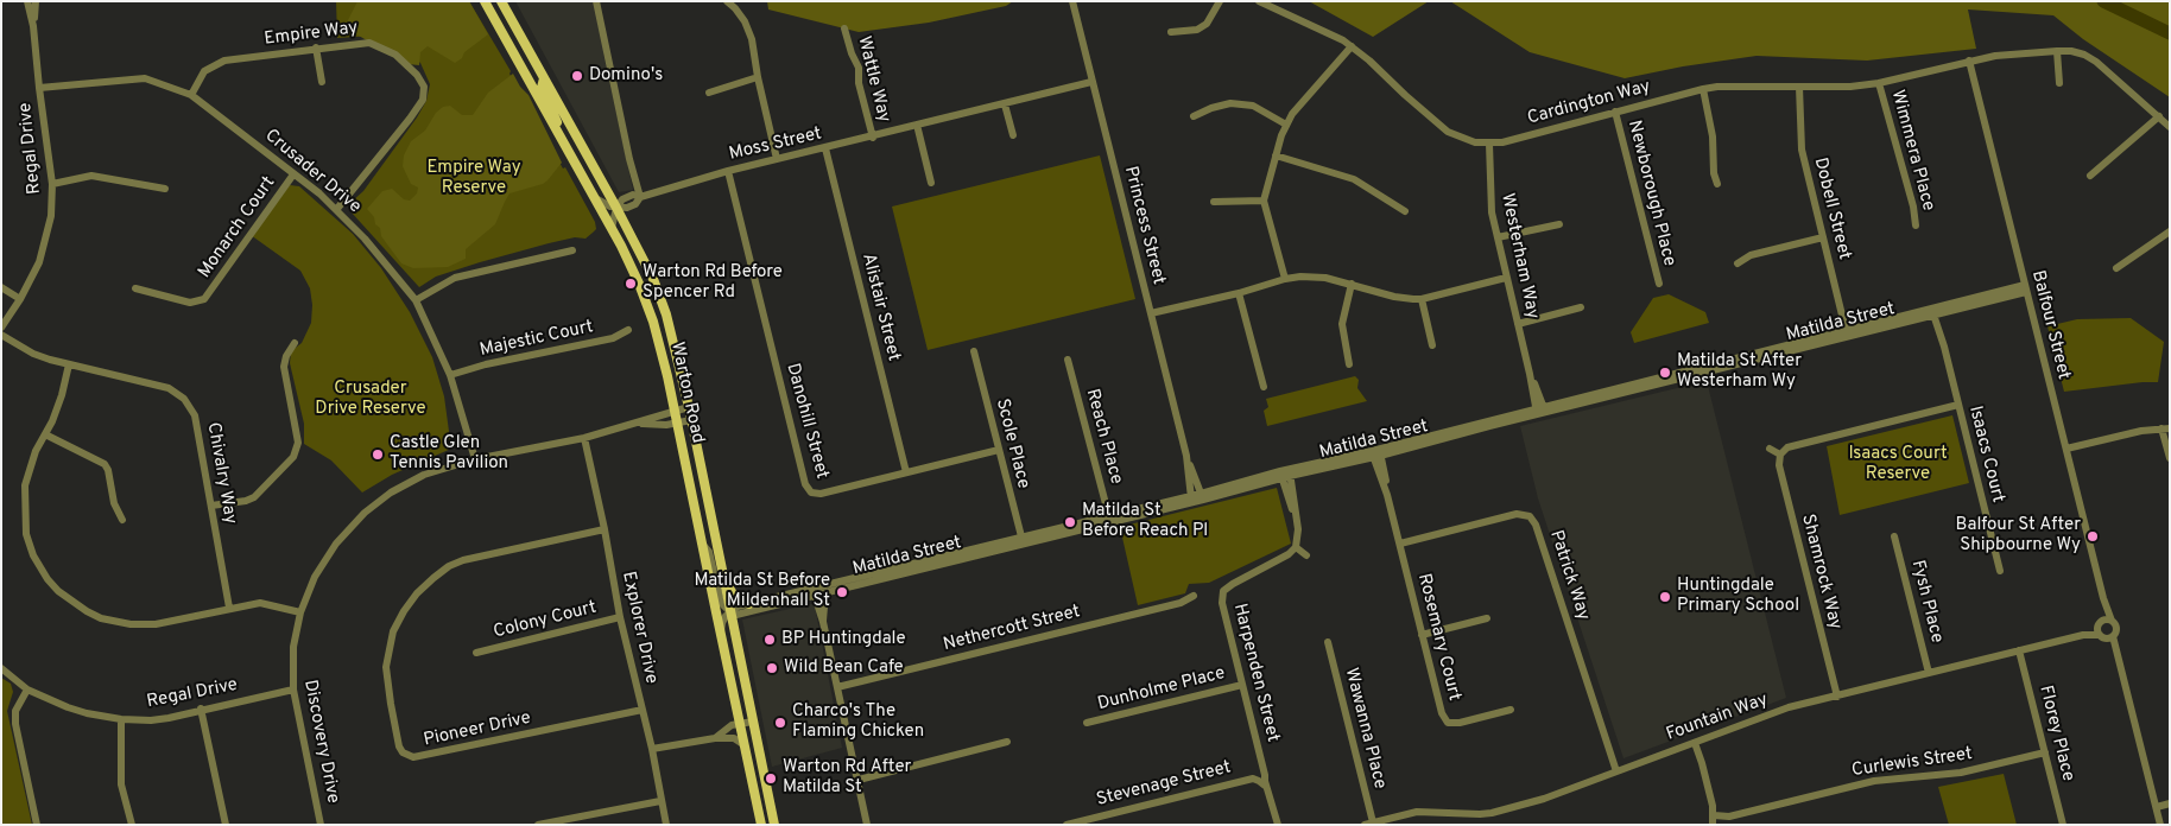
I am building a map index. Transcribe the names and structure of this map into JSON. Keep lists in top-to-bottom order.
{
  "streets": {
    "main road": ["Warton Road"],
    "street": [
      "Empire Way",
      "Wattle Way",
      "Cardington Way",
      "Moss Street",
      "Regal Drive",
      "Wimmera Place",
      "Crusader Drive",
      "Newborough Place",
      "Dobell Street",
      "Princess Street",
      "Monarch Court",
      "Westerham Way",
      "Alistair Street",
      "Matilda Street",
      "Balfour Street",
      "Majestic Court",
      "Danohill Street",
      "Reach Place",
      "Scole Place",
      "Isaacs Court",
      "Chivalry Way",
      "Shamrock Way",
      "Patrick Way",
      "Fysh Place",
      "Colony Court",
      "Explorer Drive",
      "Nethercott Street",
      "Rosemary Court",
      "Harpenden Street",
      "Dunholme Place",
      "Fountain Way",
      "Wawanna Place",
      "Pioneer Drive",
      "Florey Place",
      "Discovery Drive",
      "Curlewis Street",
      "Stevenage Street"
    ]
  },
  "crossings": [
    ["Empire Way", "Crusader Drive"],
    ["Wattle Way", "Moss Street"],
    ["Cardington Way", "Wimmera Place"],
    ["Cardington Way", "Newborough Place"],
    ["Cardington Way", "Dobell Street"],
    ["Cardington Way", "Westerham Way"],
    ["Cardington Way", "Balfour Street"],
    ["Moss Street", "Princess Street"],
    ["Moss Street", "Alistair Street"],
    ["Moss Street", "Warton Road"],
    ["Moss Street", "Danohill Street"],
    ["Regal Drive", "Crusader Drive"],
    ["Regal Drive", "Discovery Drive"],
    ["Crusader Drive", "Monarch Court"],
    ["Crusader Drive", "Majestic Court"],
    ["Crusader Drive", "Discovery Drive"],
    ["Dobell Street", "Matilda Street"],
    ["Princess Street", "Matilda Street"],
    ["Westerham Way", "Matilda Street"],
    ["Alistair Street", "Danohill Street"],
    ["Matilda Street", "Balfour Street"],
    ["Matilda Street", "Warton Road"],
    ["Matilda Street", "Reach Place"],
    ["Matilda Street", "Scole Place"],
    ["Matilda Street", "Isaacs Court"],
    ["Matilda Street", "Rosemary Court"],
    ["Balfour Street", "Fountain Way"],
    ["Warton Road", "Discovery Drive"],
    ["Danohill Street", "Scole Place"],
    ["Shamrock Way", "Fountain Way"],
    ["Patrick Way", "Rosemary Court"],
    ["Patrick Way", "Fountain Way"],
    ["Fysh Place", "Fountain Way"],
    ["Colony Court", "Explorer Drive"],
    ["Explorer Drive", "Pioneer Drive"],
    ["Explorer Drive", "Discovery Drive"],
    ["Harpenden Street", "Dunholme Place"],
    ["Harpenden Street", "Stevenage Street"],
    ["Fountain Way", "Wawanna Place"],
    ["Fountain Way", "Florey Place"],
    ["Florey Place", "Curlewis Street"]
  ],
  "parks": ["Empire Way Reserve", "Crusader Drive Reserve", "Isaacs Court Reserve"],
  "places": [
    "Domino's",
    "Warton Rd Before Spencer Rd",
    "Matilda St After Westerham Wy",
    "Castle Glen Tennis Pavilion",
    "Matilda St Before Reach Pl",
    "Balfour St After Shipbourne Wy",
    "Matilda St Before Mildenhall St",
    "Huntingdale Primary School",
    "BP Huntingdale",
    "Wild Bean Cafe",
    "Charco's The Flaming Chicken",
    "Warton Rd After Matilda St"
  ]
}
